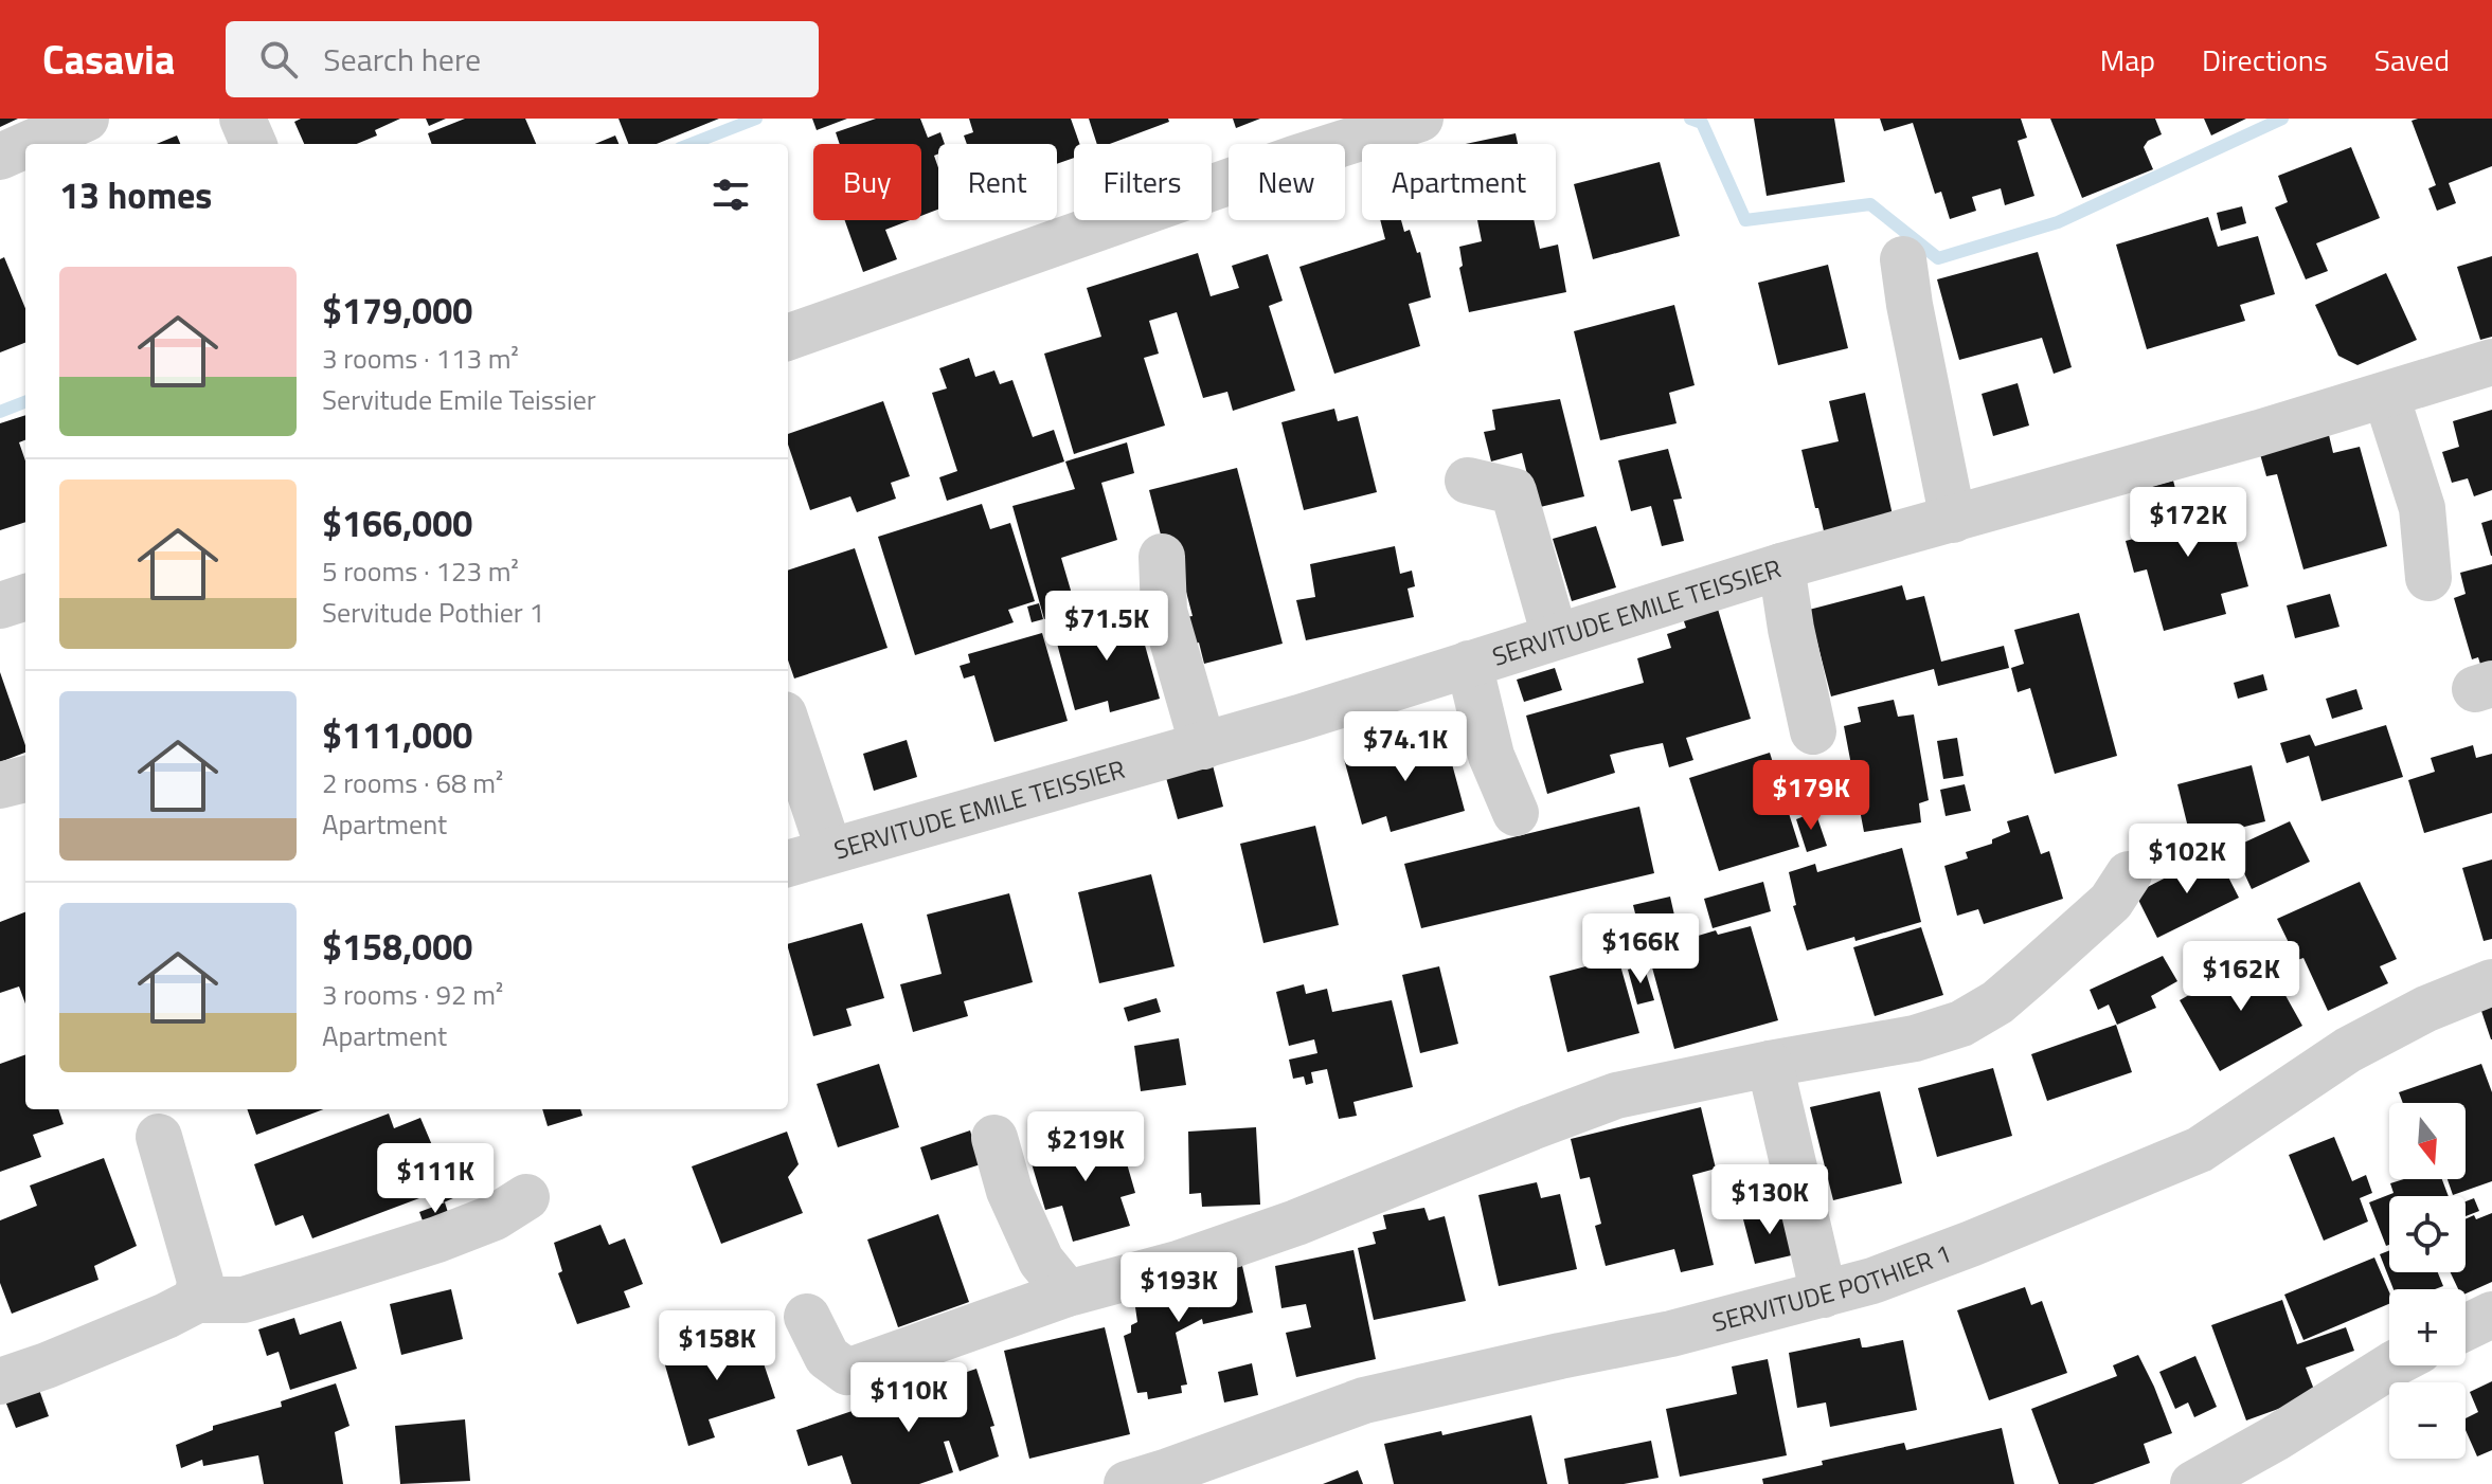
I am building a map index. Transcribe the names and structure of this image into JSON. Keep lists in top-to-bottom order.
{
  "streets": {
    "street": ["SERVITUDE EMILE TEISSIER", "SERVITUDE POTHIER 1"]
  },
  "north": "bottom",
  "page": {
    "header": "Casavia",
    "search": "Search here",
    "nav": ["Map", "Directions", "Saved"],
    "chip": [
      "Buy",
      "Rent",
      "Filters",
      "New",
      "Apartment"
    ],
    "heading": "13 homes",
    "list": [
      {
        "name": "$179,000",
        "note": "3 rooms · 113 m² · Servitude Emile Teissier"
      },
      {
        "name": "$166,000",
        "note": "5 rooms · 123 m² · Servitude Pothier 1"
      },
      {
        "name": "$111,000",
        "note": "2 rooms · 68 m² · Apartment"
      },
      {
        "name": "$158,000",
        "note": "3 rooms · 92 m² · Apartment"
      }
    ],
    "price": [
      "$172K",
      "$71.5K",
      "$74.1K",
      "$179K",
      "$102K",
      "$166K",
      "$162K",
      "$219K",
      "$111K",
      "$130K",
      "$193K",
      "$158K",
      "$110K"
    ],
    "map_buttons": ["+", "−"]
  }
}
